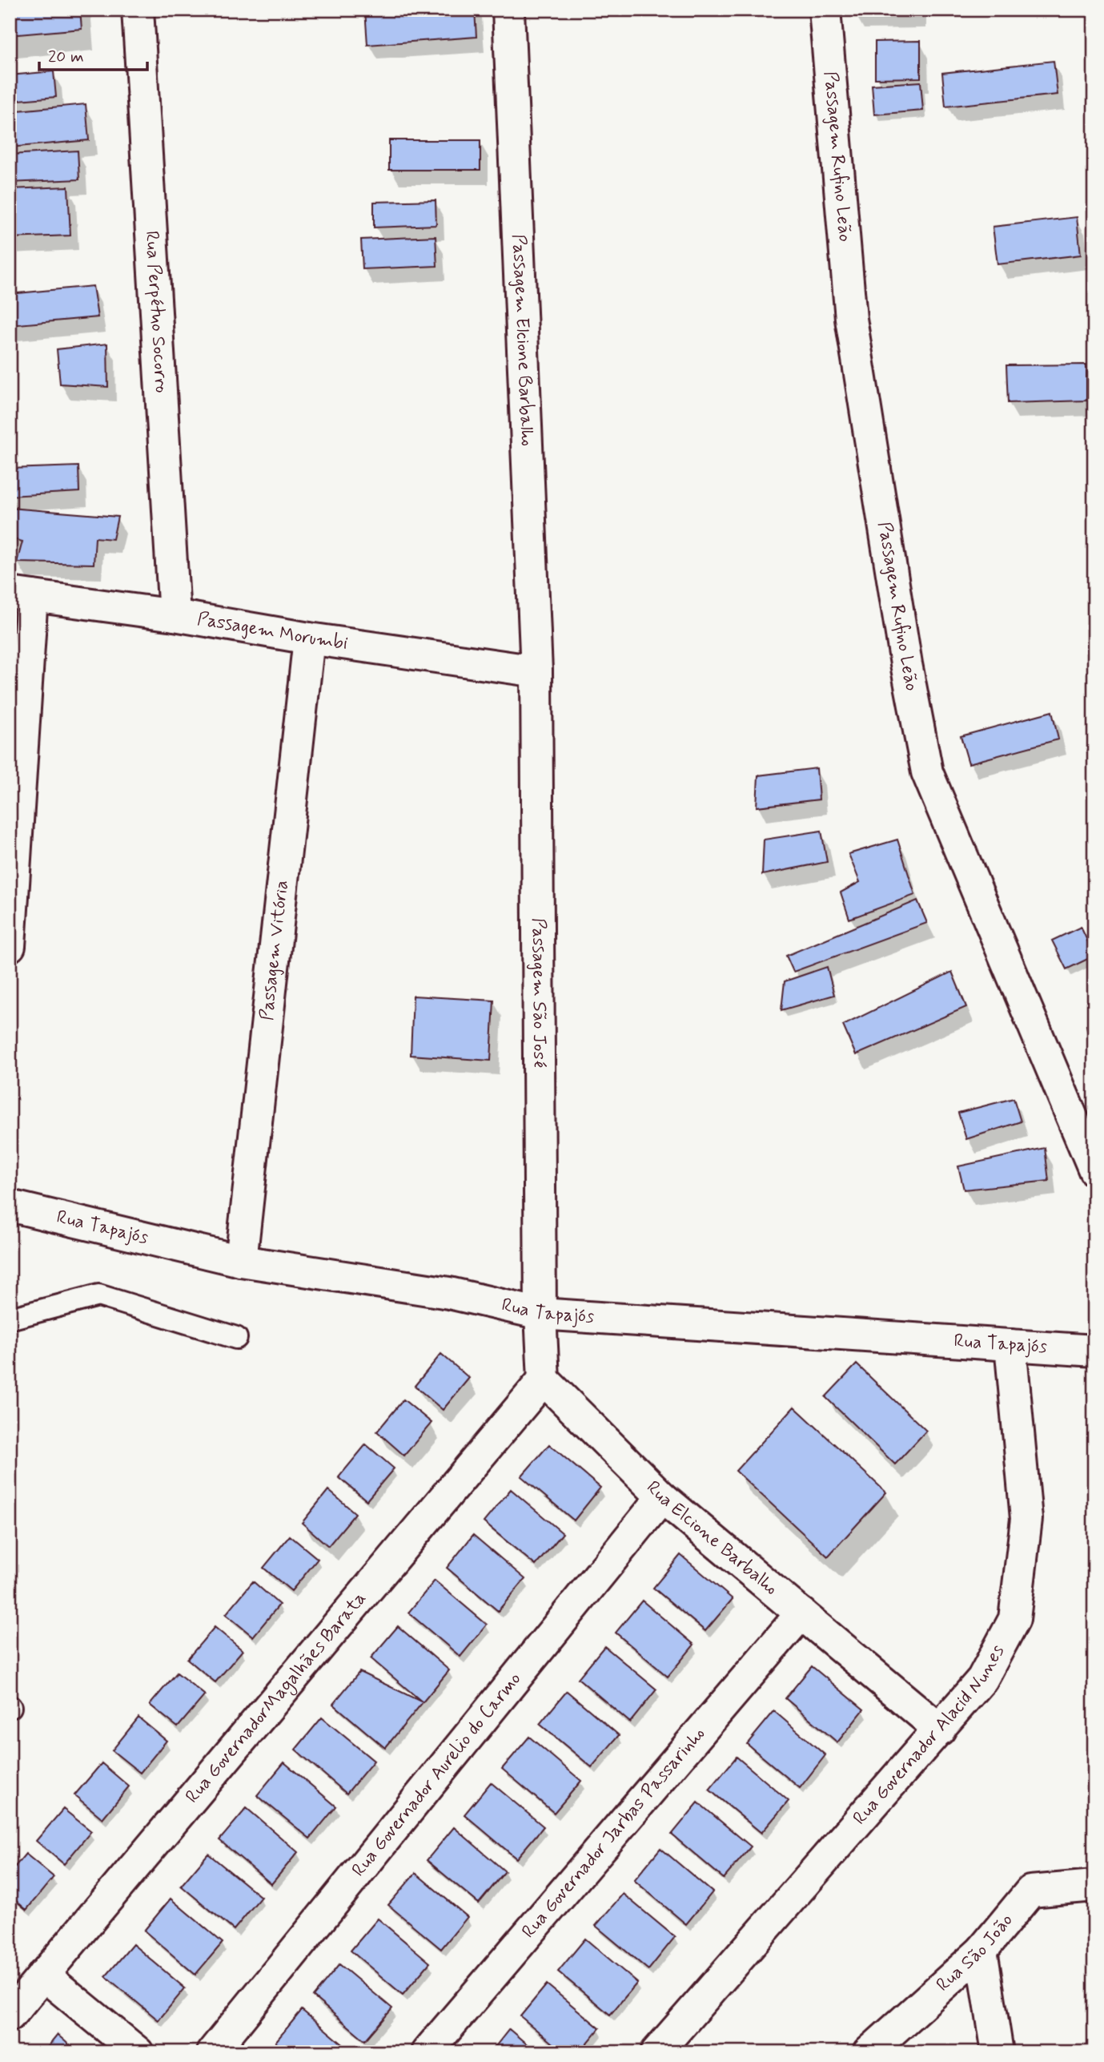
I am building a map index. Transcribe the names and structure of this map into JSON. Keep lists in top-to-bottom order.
{
  "streets": {
    "street": [
      "Passagem Rufino Leão",
      "Rua Perpétuo Socorro",
      "Passagem Elcione Barbalho",
      "Passagem Morumbi",
      "Passagem Vitória",
      "Passagem São José",
      "Rua Tapajós",
      "Rua Elcione Barbalho",
      "Rua GovernadorMagalhães Barata",
      "Rua Governador Alacid Nunes",
      "Rua Governador Aurelio do Carmo",
      "Rua Governador Jarbas Passarinho",
      "Rua São João"
    ]
  },
  "crossings": [
    ["Rua Perpétuo Socorro", "Passagem Morumbi"],
    ["Passagem Elcione Barbalho", "Passagem Morumbi"],
    ["Passagem Elcione Barbalho", "Passagem São José"],
    ["Passagem Morumbi", "Passagem Vitória"],
    ["Passagem Morumbi", "Passagem São José"],
    ["Passagem Vitória", "Rua Tapajós"],
    ["Passagem São José", "Rua Tapajós"],
    ["Rua Tapajós", "Rua Governador Alacid Nunes"],
    ["Rua Elcione Barbalho", "Rua GovernadorMagalhães Barata"],
    ["Rua Elcione Barbalho", "Rua Governador Alacid Nunes"],
    ["Rua Elcione Barbalho", "Rua Governador Aurelio do Carmo"],
    ["Rua Elcione Barbalho", "Rua Governador Jarbas Passarinho"]
  ],
  "scale_bar": "20 m"
}
